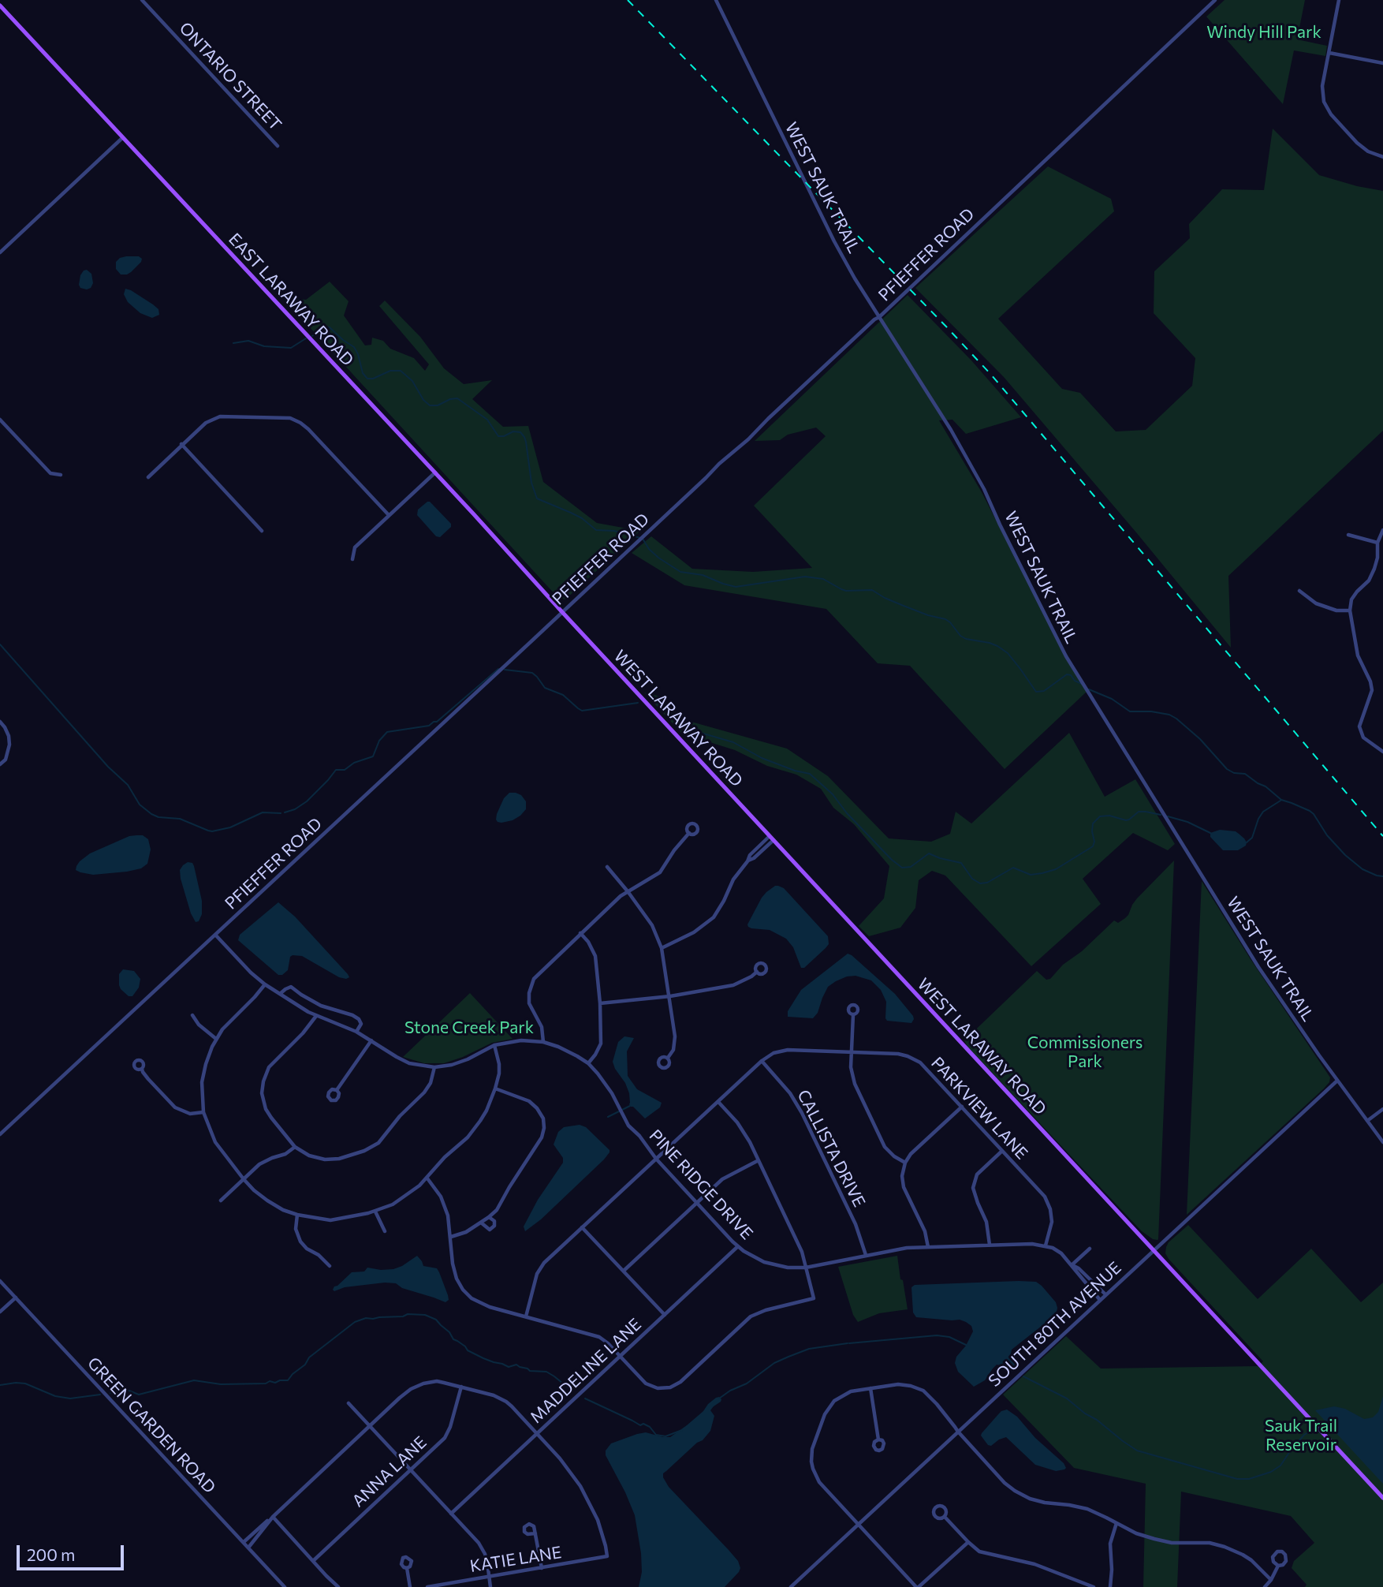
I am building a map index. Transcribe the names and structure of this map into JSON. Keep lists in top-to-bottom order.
{
  "streets": {
    "main road": ["EAST LARAWAY ROAD", "WEST LARAWAY ROAD"],
    "street": [
      "ONTARIO STREET",
      "WEST SAUK TRAIL",
      "PFIEFFER ROAD",
      "PARKVIEW LANE",
      "CALLISTA DRIVE",
      "PINE RIDGE DRIVE",
      "SOUTH 80TH AVENUE",
      "MADDELINE LANE",
      "GREEN GARDEN ROAD",
      "ANNA LANE",
      "KATIE LANE"
    ]
  },
  "crossings": [
    ["WEST SAUK TRAIL", "PFIEFFER ROAD"],
    ["WEST SAUK TRAIL", "SOUTH 80TH AVENUE"],
    ["PFIEFFER ROAD", "EAST LARAWAY ROAD"],
    ["PFIEFFER ROAD", "WEST LARAWAY ROAD"],
    ["PFIEFFER ROAD", "PINE RIDGE DRIVE"],
    ["EAST LARAWAY ROAD", "WEST LARAWAY ROAD"],
    ["WEST LARAWAY ROAD", "SOUTH 80TH AVENUE"],
    ["PARKVIEW LANE", "CALLISTA DRIVE"],
    ["PARKVIEW LANE", "PINE RIDGE DRIVE"],
    ["CALLISTA DRIVE", "PINE RIDGE DRIVE"],
    ["PINE RIDGE DRIVE", "MADDELINE LANE"],
    ["MADDELINE LANE", "KATIE LANE"]
  ],
  "parks": [
    "Windy Hill Park",
    "Stone Creek Park",
    "Commissioners Park",
    "Sauk Trail Reservoir"
  ],
  "scale_bar": "200 m"
}
